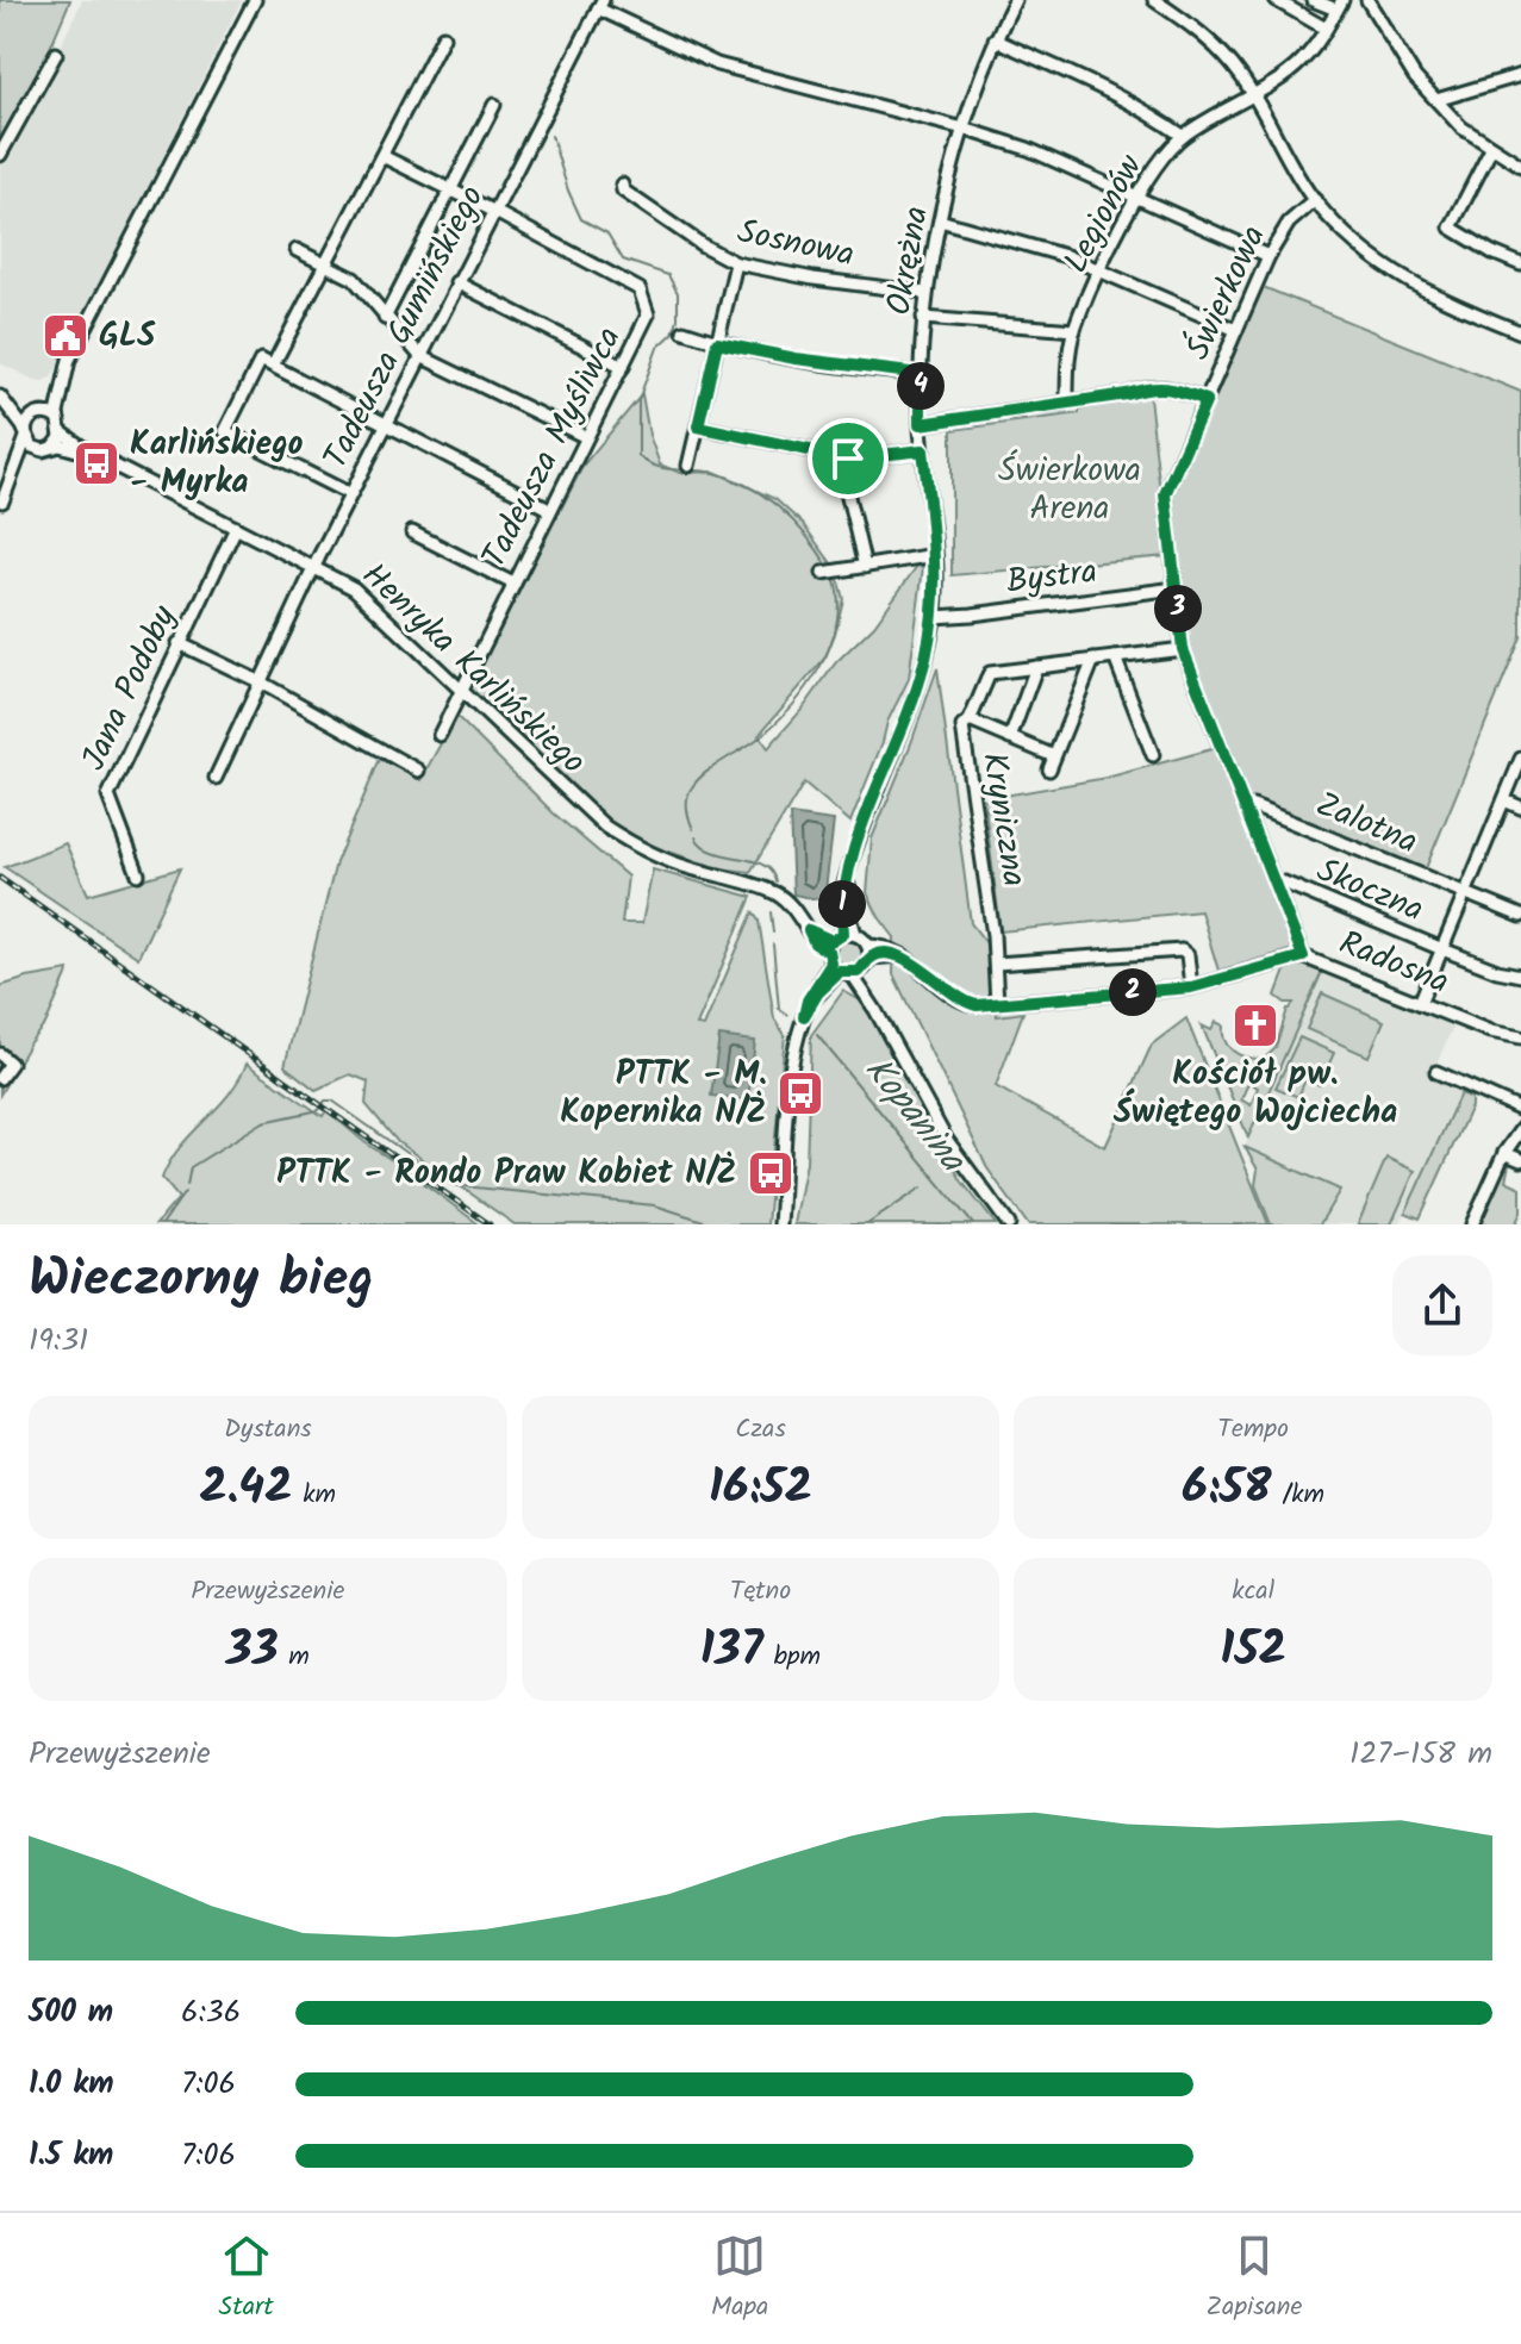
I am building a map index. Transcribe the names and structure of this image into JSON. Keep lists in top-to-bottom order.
{
  "streets": {
    "street": [
      "Legionów",
      "Sosnowa",
      "Okrężna",
      "Świerkowa",
      "Tadeusza Gumińskiego",
      "Tadeusza Myśliwca",
      "Bystra",
      "Henryka Karlińskiego",
      "Jana Podoby",
      "Kryniczna",
      "Zalotna",
      "Skoczna",
      "Radosna"
    ]
  },
  "crossings": [
    ["Sosnowa", "Okrężna"],
    ["Okrężna", "Bystra"],
    ["Okrężna", "Henryka Karlińskiego"],
    ["Okrężna", "Radosna"],
    ["Świerkowa", "Bystra"],
    ["Świerkowa", "Kryniczna"],
    ["Świerkowa", "Zalotna"],
    ["Świerkowa", "Skoczna"],
    ["Świerkowa", "Radosna"],
    ["Tadeusza Gumińskiego", "Tadeusza Myśliwca"],
    ["Tadeusza Gumińskiego", "Henryka Karlińskiego"],
    ["Tadeusza Myśliwca", "Henryka Karlińskiego"],
    ["Henryka Karlińskiego", "Jana Podoby"],
    ["Henryka Karlińskiego", "Radosna"],
    ["Kryniczna", "Radosna"]
  ],
  "water": ["Kopanina"],
  "parks": ["Świerkowa Arena"],
  "places": {
    "public building": ["GLS"],
    "bus stop": ["Karlińskiego - Myrka", "PTTK - M. Kopernika N/Ż", "PTTK - Rondo Praw Kobiet N/Ż"],
    "church": ["Kościół pw. Świętego Wojciecha"]
  },
  "page": {
    "pins": [
      "4",
      "3",
      "1",
      "2"
    ],
    "heading": ["Wieczorny bieg", "19:31"],
    "stats": [
      ["Dystans", "2.42 km"],
      ["Czas", "16:52"],
      ["Tempo", "6:58 /km"],
      ["Przewyższenie", "33 m"],
      ["Tętno", "137 bpm"],
      ["kcal", "152"]
    ],
    "chart": ["Przewyższenie", "127–158 m"],
    "list": [
      {
        "name": "500 m",
        "note": "6:36"
      },
      {
        "name": "1.0 km",
        "note": "7:06"
      },
      {
        "name": "1.5 km",
        "note": "7:06"
      }
    ],
    "tabs": ["Start", "Mapa", "Zapisane"]
  }
}
